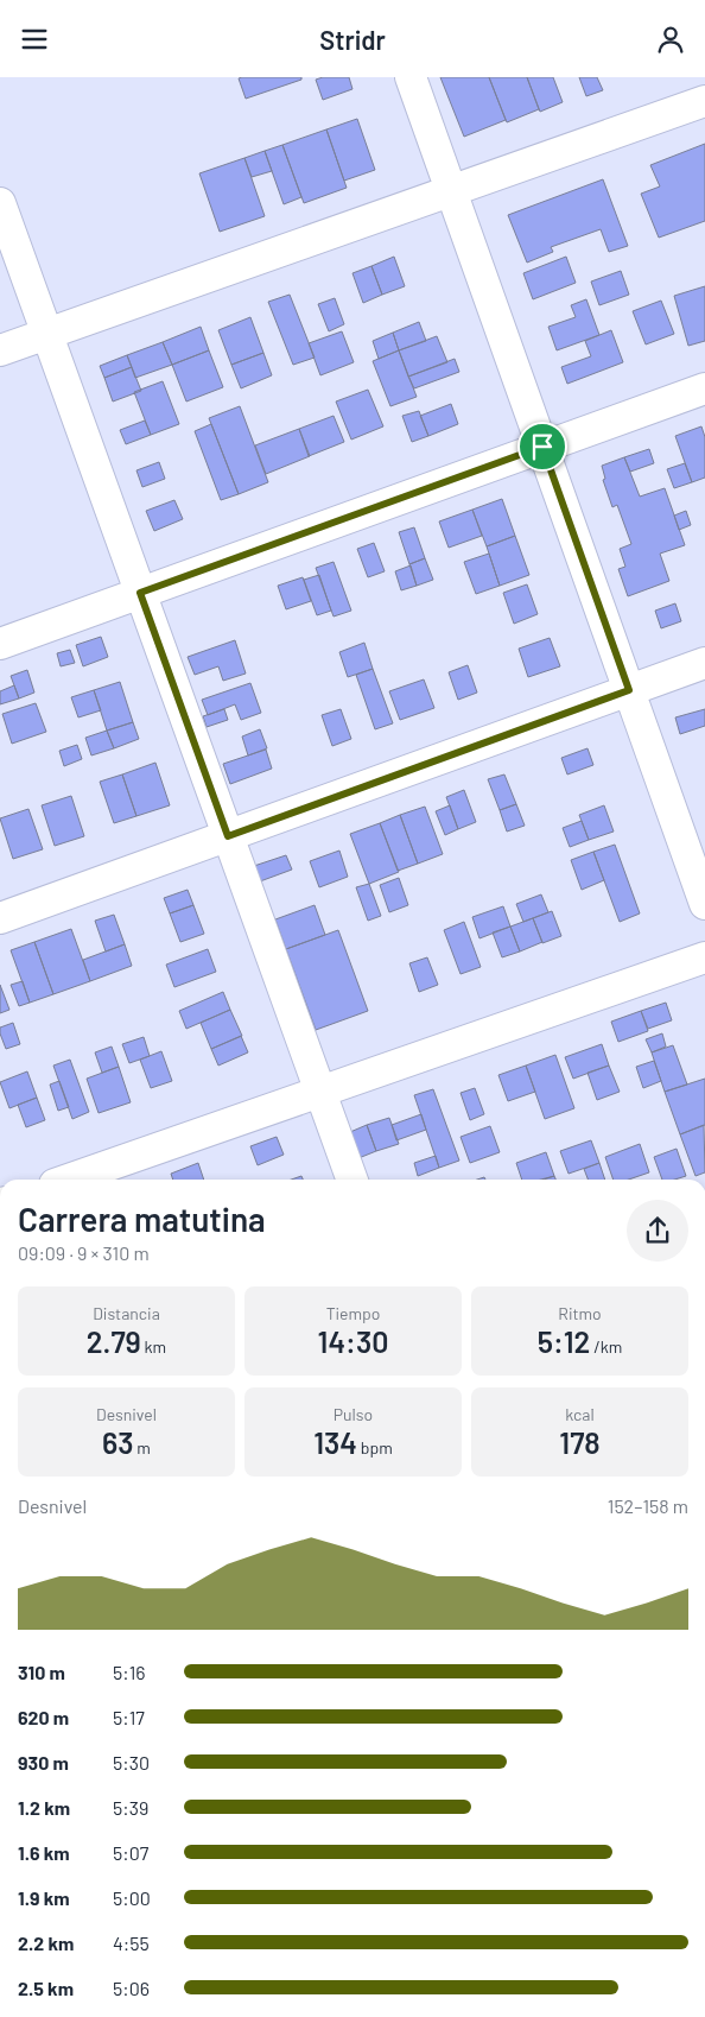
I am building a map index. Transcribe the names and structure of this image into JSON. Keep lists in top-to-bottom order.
{
  "page": {
    "header": "Stridr",
    "heading": ["Carrera matutina", "09:09 · 9 × 310 m"],
    "stats": [
      ["Distancia", "2.79 km"],
      ["Tiempo", "14:30"],
      ["Ritmo", "5:12 /km"],
      ["Desnivel", "63 m"],
      ["Pulso", "134 bpm"],
      ["kcal", "178"]
    ],
    "chart": ["Desnivel", "152–158 m"],
    "list": [
      {
        "name": "310 m",
        "note": "5:16"
      },
      {
        "name": "620 m",
        "note": "5:17"
      },
      {
        "name": "930 m",
        "note": "5:30"
      },
      {
        "name": "1.2 km",
        "note": "5:39"
      },
      {
        "name": "1.6 km",
        "note": "5:07"
      },
      {
        "name": "1.9 km",
        "note": "5:00"
      },
      {
        "name": "2.2 km",
        "note": "4:55"
      },
      {
        "name": "2.5 km",
        "note": "5:06"
      }
    ]
  }
}
